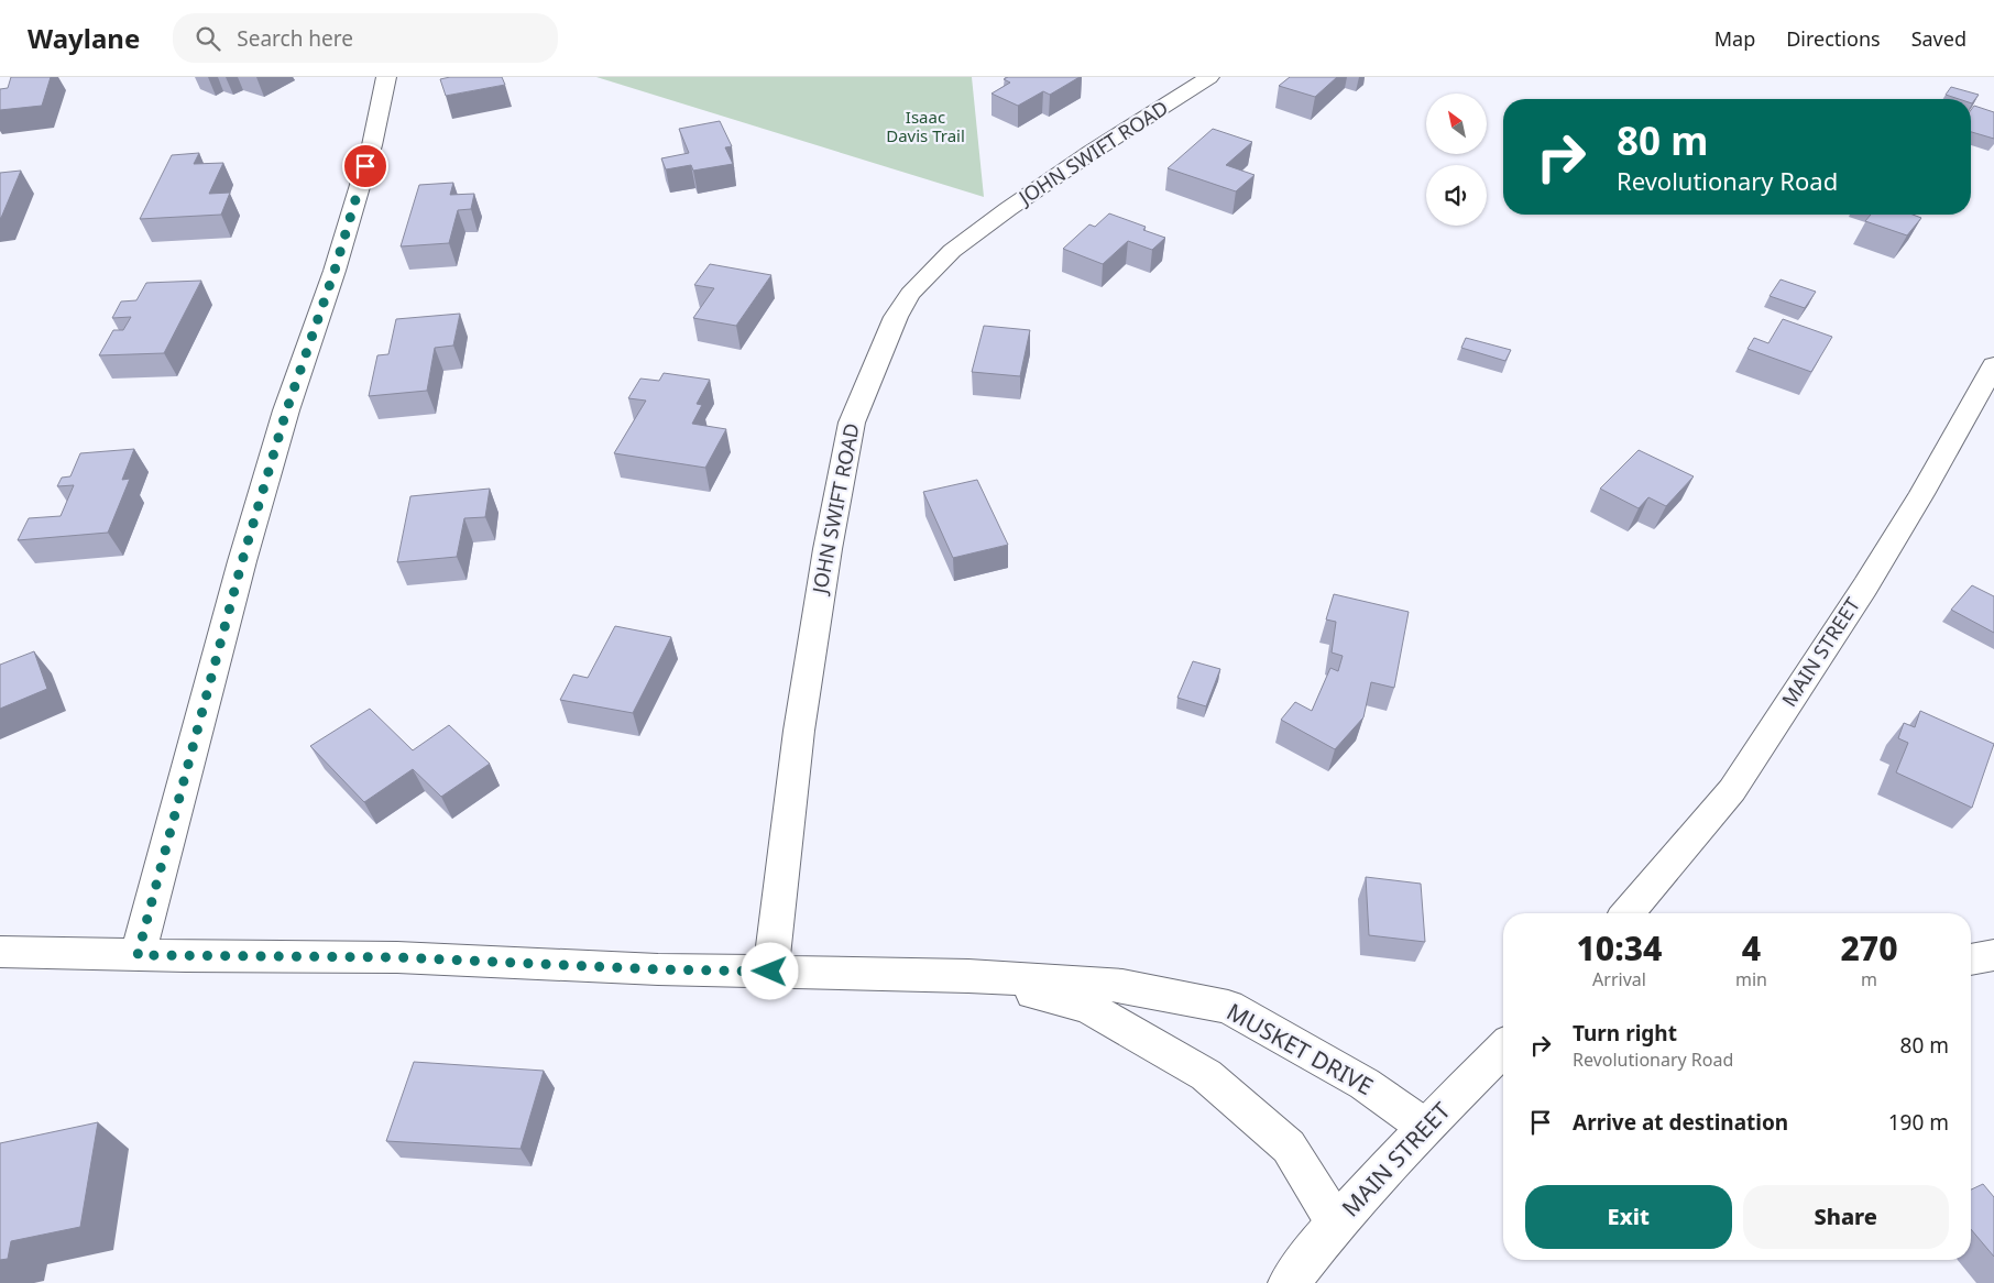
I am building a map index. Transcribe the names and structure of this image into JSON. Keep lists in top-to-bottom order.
{
  "streets": {
    "street": ["JOHN SWIFT ROAD", "MAIN STREET", "MUSKET DRIVE"]
  },
  "crossings": [
    ["JOHN SWIFT ROAD", "MUSKET DRIVE"],
    ["MAIN STREET", "MUSKET DRIVE"]
  ],
  "parks": ["Isaac Davis Trail"],
  "north": "top left",
  "page": {
    "header": "Waylane",
    "search": "Search here",
    "nav": ["Map", "Directions", "Saved"],
    "turn": ["80 m", "Revolutionary Road"],
    "eta": [
      "10:34",
      "Arrival",
      "4",
      "min",
      "270",
      "m"
    ],
    "list": [
      {
        "name": "Turn right",
        "note": "Revolutionary Road",
        "value": "80 m"
      },
      {
        "name": "Arrive at destination",
        "value": "190 m"
      }
    ],
    "buttons": ["Exit", "Share"]
  }
}
